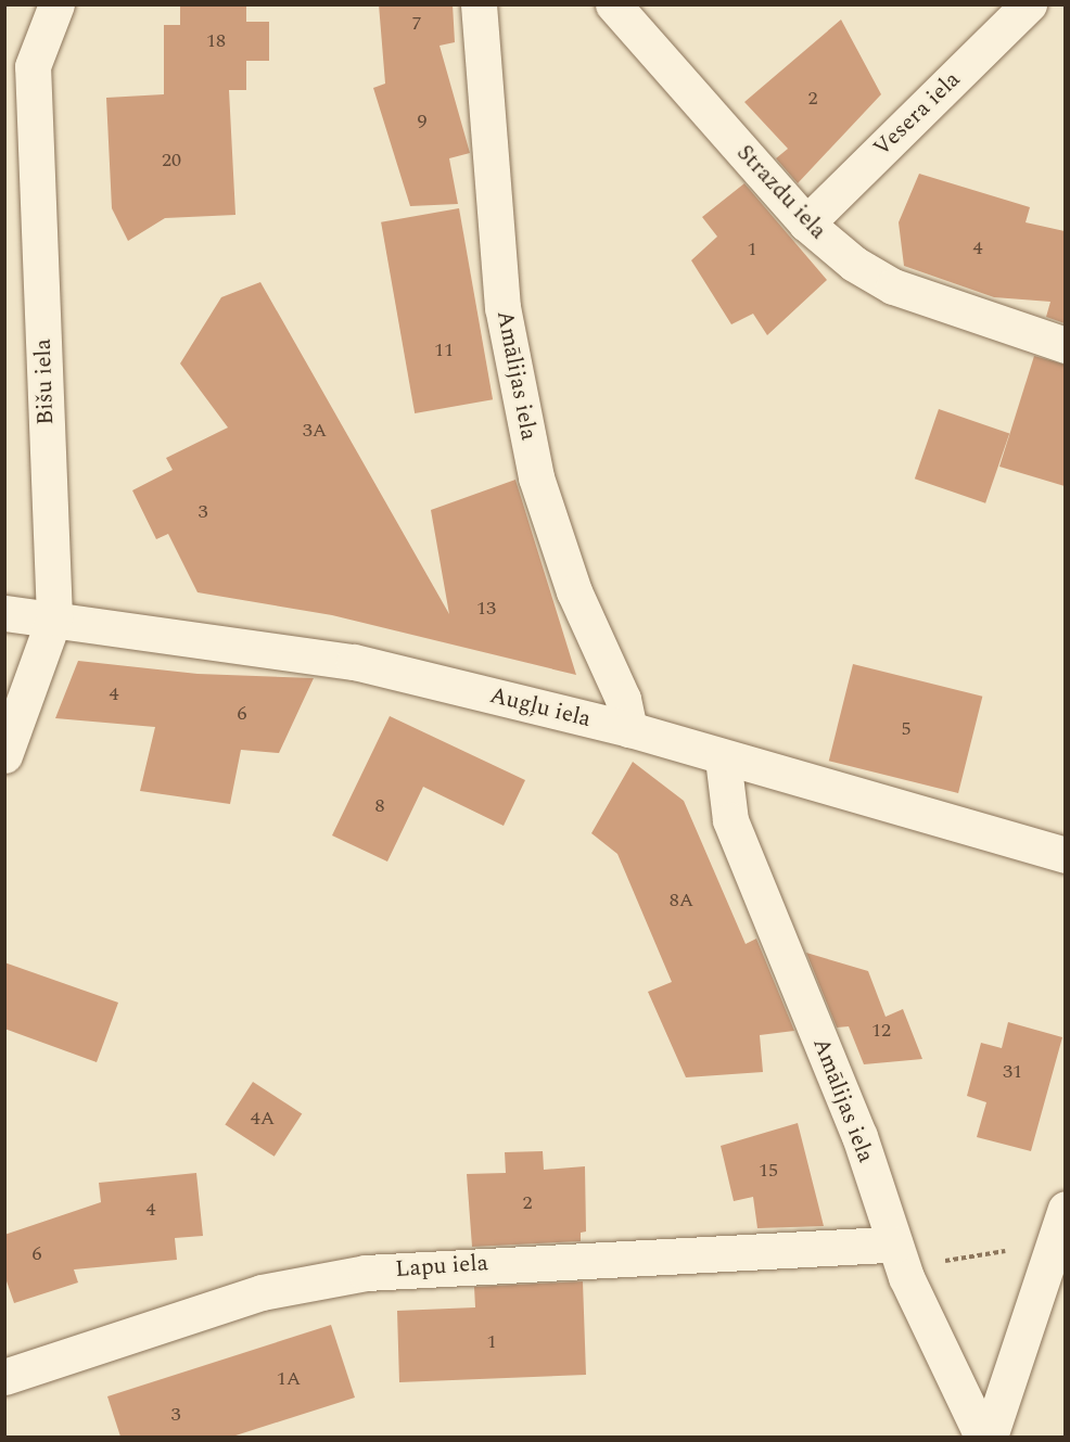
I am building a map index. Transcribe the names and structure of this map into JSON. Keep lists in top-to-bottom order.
{
  "streets": {
    "street": [
      "Vesera iela",
      "Strazdu iela",
      "Amālijas iela",
      "Bišu iela",
      "Augļu iela",
      "Lapu iela"
    ]
  },
  "crossings": [
    ["Vesera iela", "Strazdu iela"],
    ["Amālijas iela", "Augļu iela"],
    ["Amālijas iela", "Lapu iela"],
    ["Bišu iela", "Augļu iela"]
  ],
  "house_numbers": [
    "7",
    "18",
    "2",
    "9",
    "20",
    "4",
    "1",
    "11",
    "3A",
    "3",
    "13",
    "4",
    "6",
    "5",
    "8",
    "8A",
    "12",
    "31",
    "4A",
    "15",
    "2",
    "4",
    "6",
    "1",
    "1A",
    "3"
  ]
}
